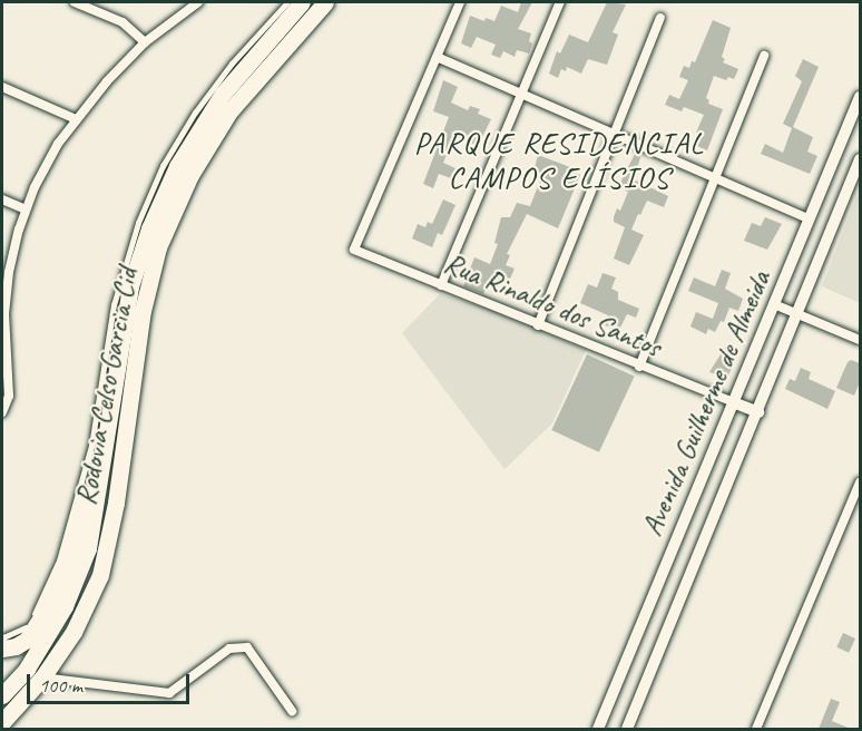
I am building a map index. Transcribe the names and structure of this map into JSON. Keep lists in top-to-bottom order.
{
  "streets": {
    "highway": ["Rodovia Celso Garcia Cid"],
    "street": ["Rua Rinaldo dos Santos", "Avenida Guilherme de Almeida"]
  },
  "crossings": [
    ["Rua Rinaldo dos Santos", "Avenida Guilherme de Almeida"]
  ],
  "districts": ["PARQUE RESIDENCIAL CAMPOS ELÍSIOS"],
  "scale_bar": "100 m"
}
